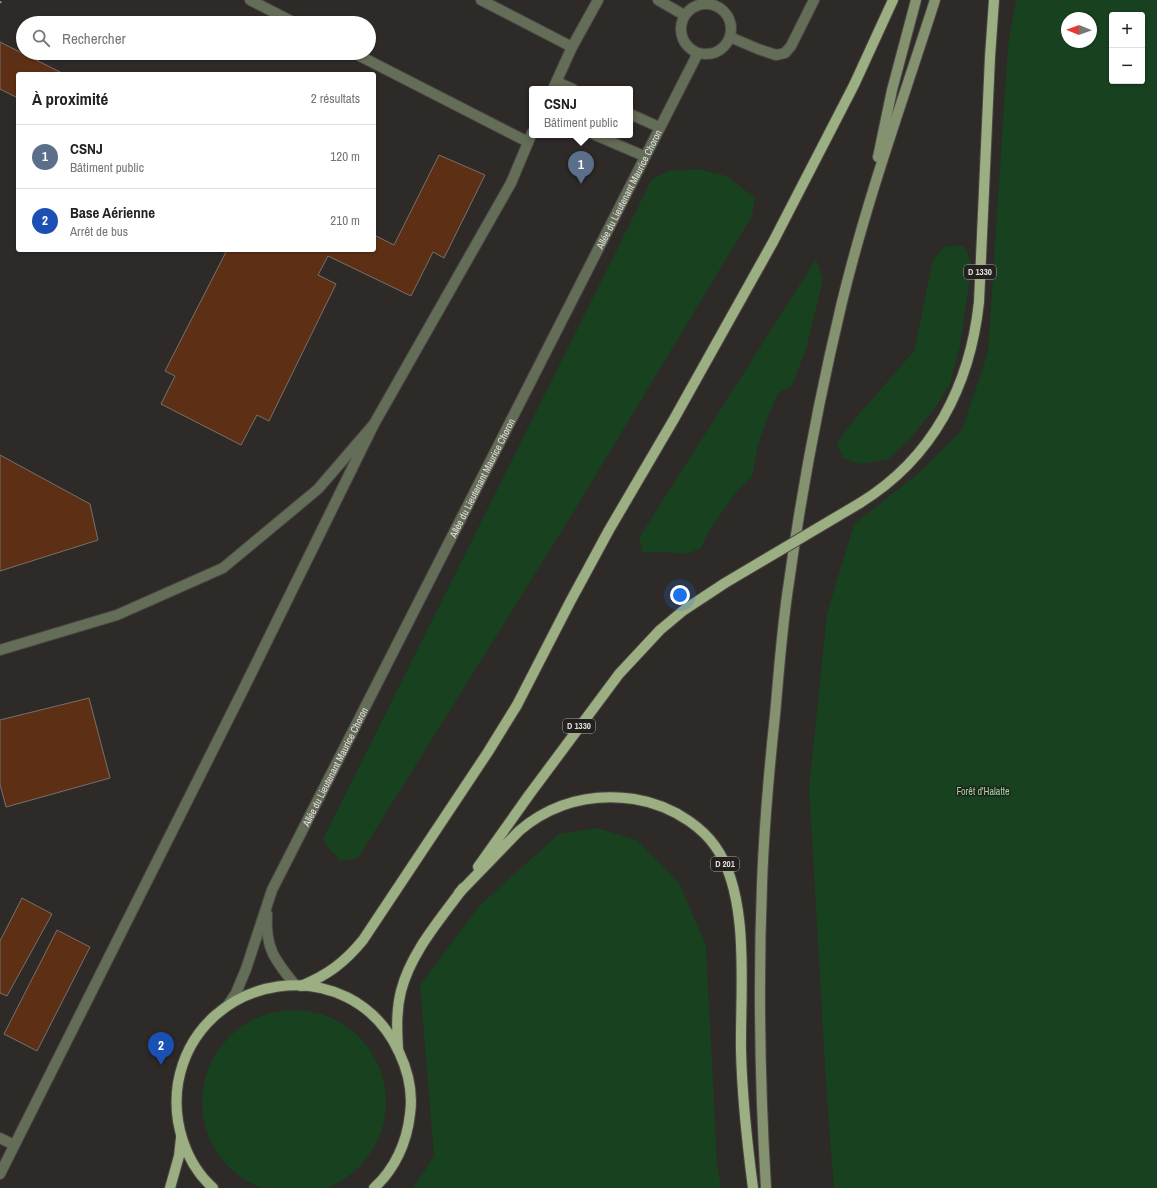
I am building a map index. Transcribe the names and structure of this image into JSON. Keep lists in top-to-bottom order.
{
  "streets": {
    "main road": ["D 1330", "D 201"],
    "street": ["Allée du Lieutenant Maurice Choron"]
  },
  "crossings": [
    ["D 1330", "D 201"]
  ],
  "parks": ["Forêt d'Halatte"],
  "north": "left",
  "page": {
    "map_buttons": ["+", "−"],
    "search": "Rechercher",
    "heading": ["À proximité", "2 résultats"],
    "popup": ["CSNJ", "Bâtiment public"],
    "list": [
      {
        "mark": "1",
        "name": "CSNJ",
        "note": "Bâtiment public",
        "value": "120 m"
      },
      {
        "mark": "2",
        "name": "Base Aérienne",
        "note": "Arrêt de bus",
        "value": "210 m"
      }
    ],
    "pins": ["1", "2"]
  }
}
